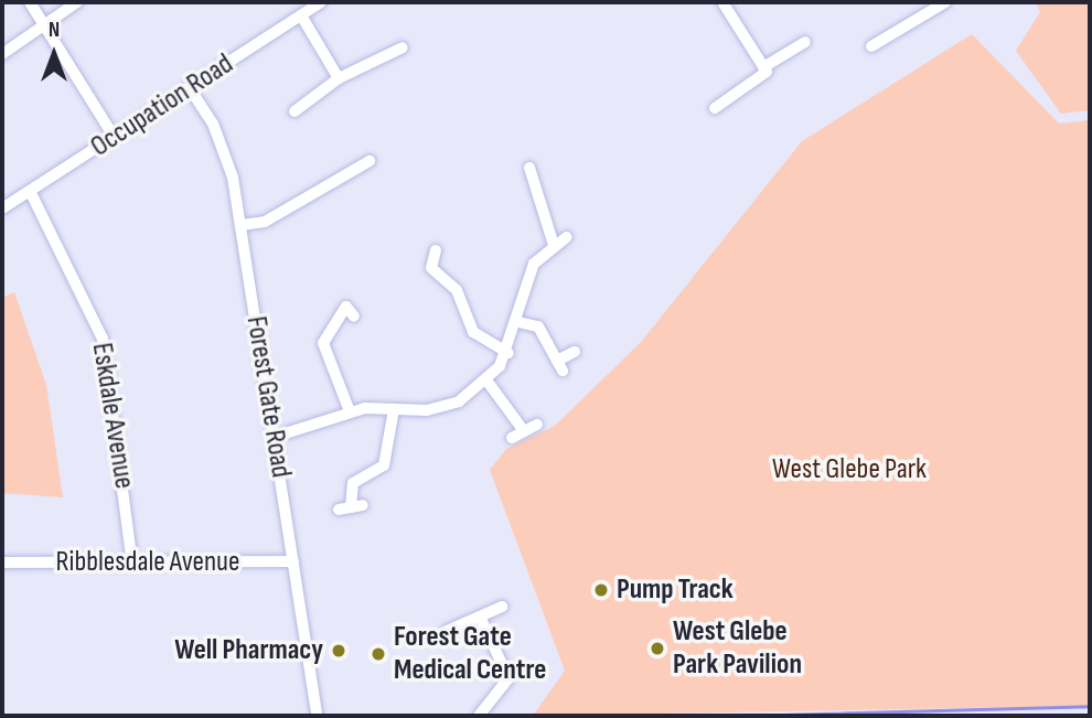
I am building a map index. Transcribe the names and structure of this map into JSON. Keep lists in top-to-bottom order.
{
  "streets": {
    "street": [
      "Occupation Road",
      "Forest Gate Road",
      "Eskdale Avenue",
      "Ribblesdale Avenue"
    ]
  },
  "crossings": [
    ["Occupation Road", "Forest Gate Road"],
    ["Occupation Road", "Eskdale Avenue"],
    ["Forest Gate Road", "Ribblesdale Avenue"],
    ["Eskdale Avenue", "Ribblesdale Avenue"]
  ],
  "parks": ["West Glebe Park"],
  "places": [
    "Pump Track",
    "West Glebe Park Pavilion",
    "Well Pharmacy",
    "Forest Gate Medical Centre"
  ],
  "north": "top"
}
